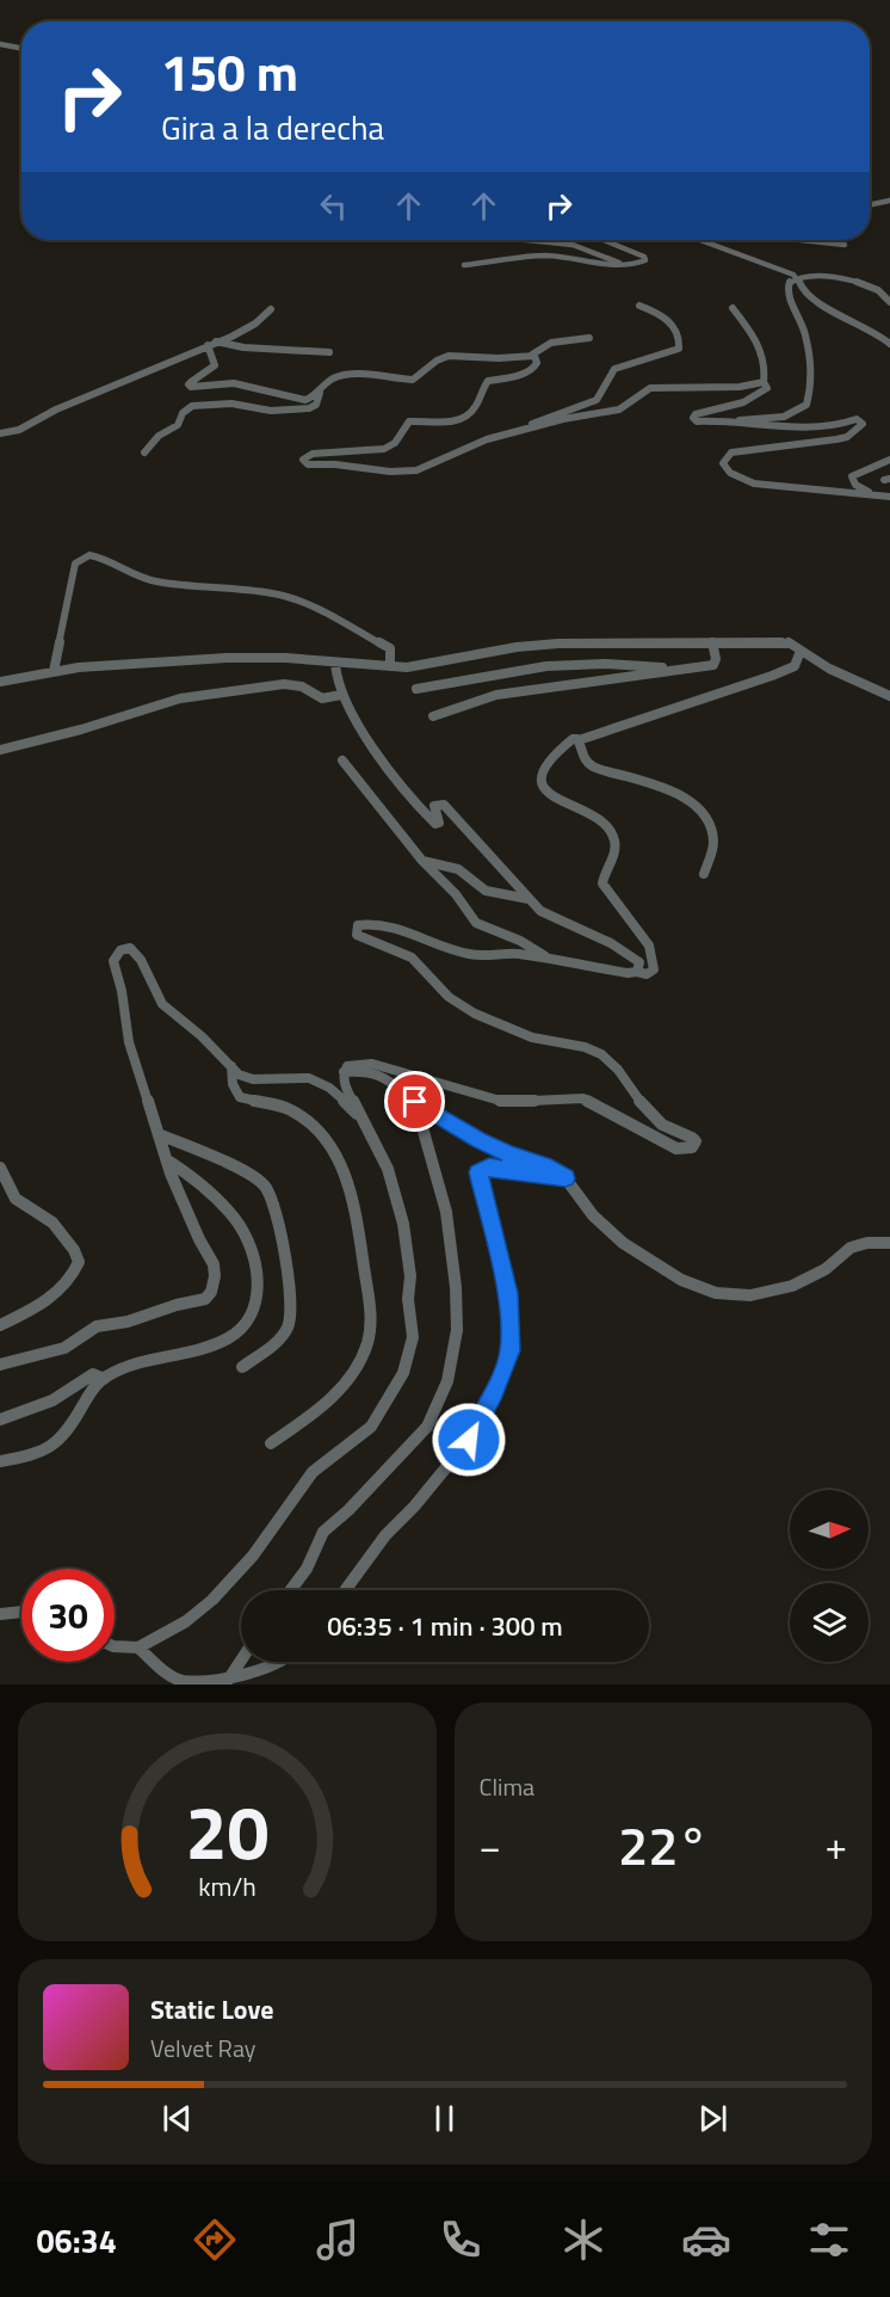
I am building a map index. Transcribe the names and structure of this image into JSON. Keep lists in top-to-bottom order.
{
  "north": "right",
  "page": {
    "turn": ["150 m", "Gira a la derecha"],
    "limit": "30",
    "trip": "06:35 · 1 min · 300 m",
    "tile": "Clima",
    "heat": ["−", "22°", "+"],
    "song": ["Static Love", "Velvet Ray"],
    "tabs": "06:34",
    "gauge": ["20", "km/h"]
  }
}
